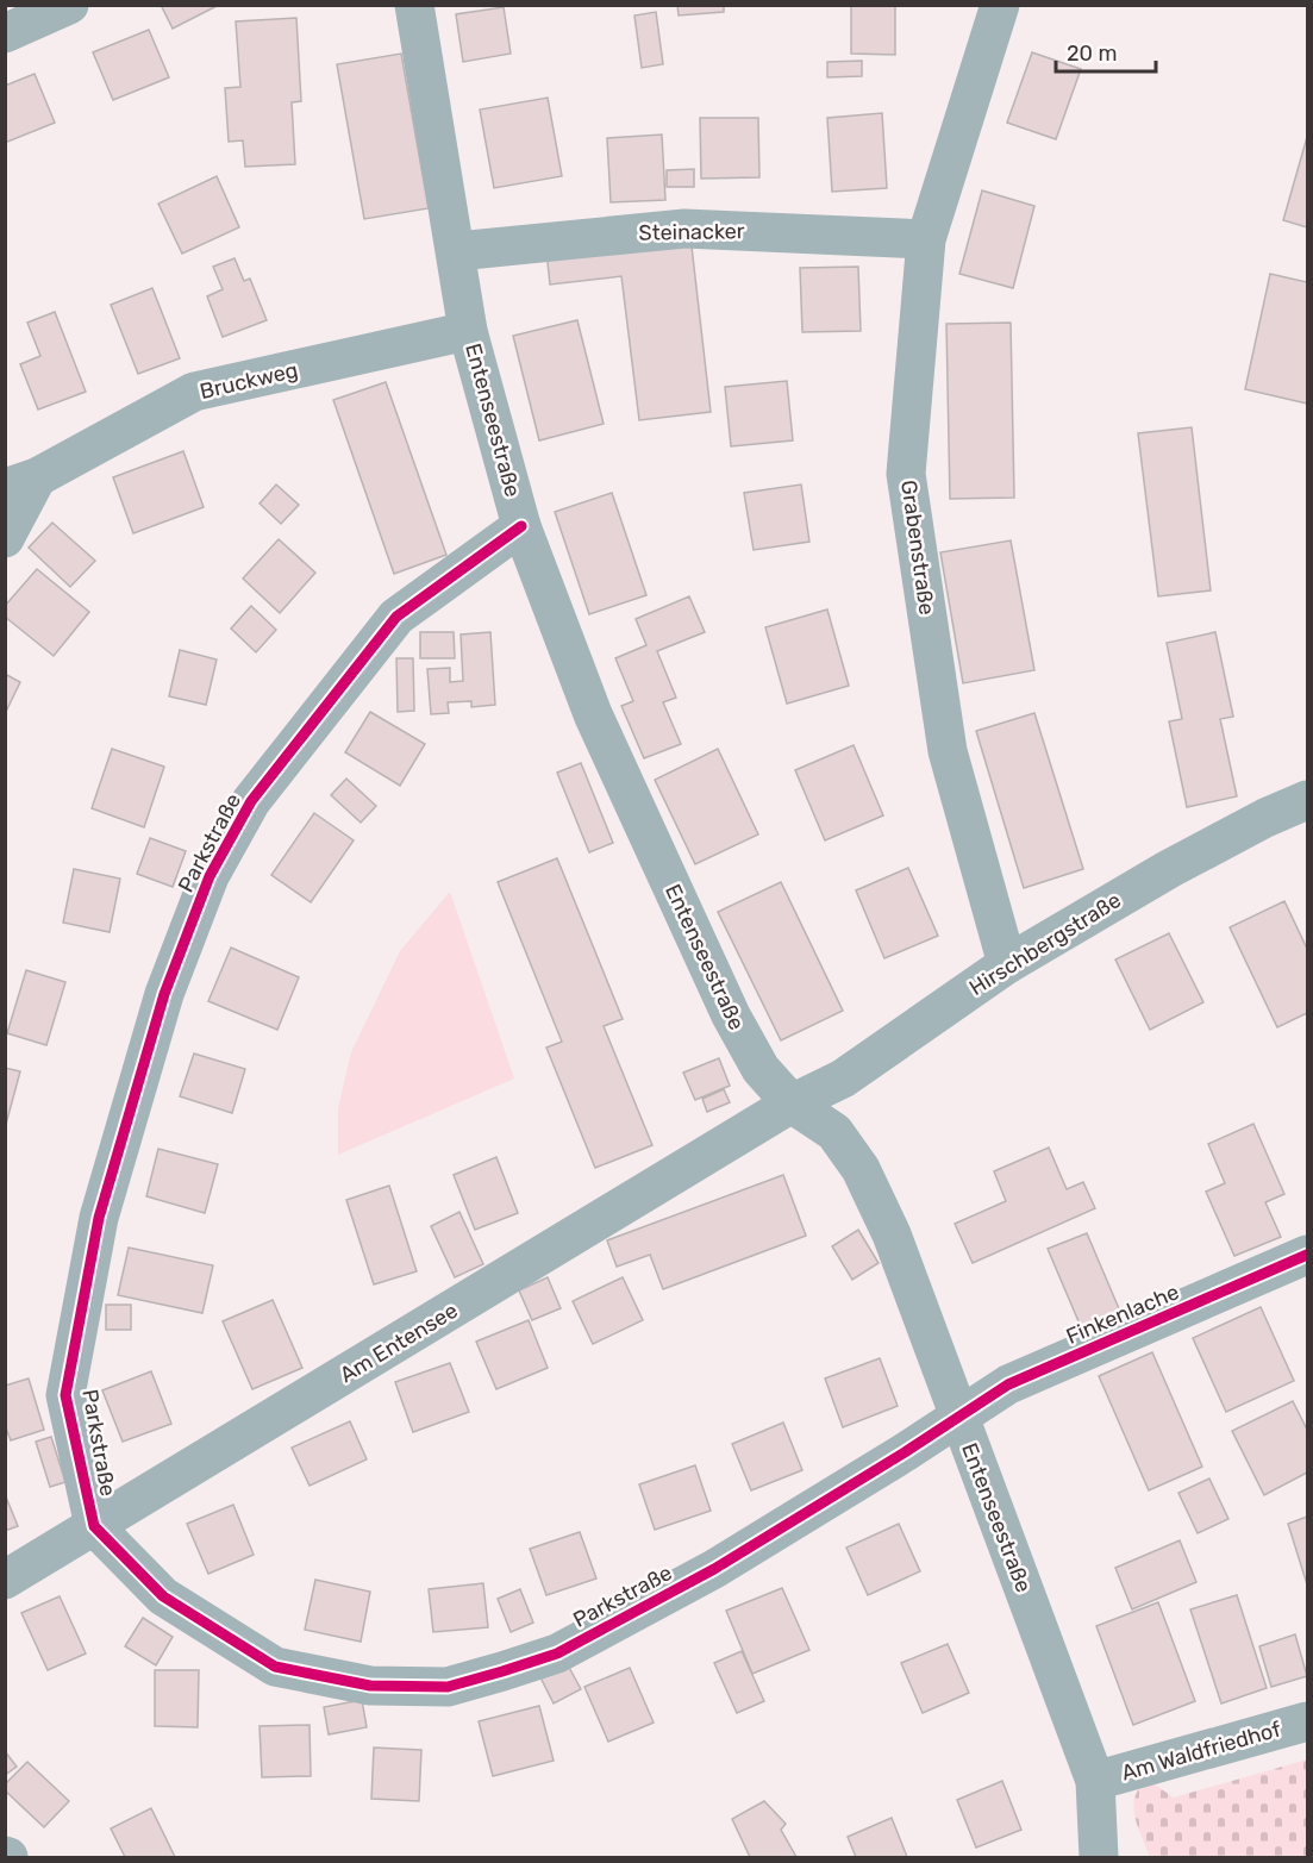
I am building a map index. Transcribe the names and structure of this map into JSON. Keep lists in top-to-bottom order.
{
  "streets": {
    "street": [
      "Steinacker",
      "Bruckweg",
      "Entenseestraße",
      "Grabenstraße",
      "Parkstraße",
      "Hirschbergstraße",
      "Finkenlache",
      "Am Entensee",
      "Am Waldfriedhof"
    ]
  },
  "crossings": [
    ["Steinacker", "Entenseestraße"],
    ["Steinacker", "Grabenstraße"],
    ["Bruckweg", "Entenseestraße"],
    ["Entenseestraße", "Parkstraße"],
    ["Entenseestraße", "Hirschbergstraße"],
    ["Entenseestraße", "Finkenlache"],
    ["Entenseestraße", "Am Entensee"],
    ["Entenseestraße", "Am Waldfriedhof"],
    ["Grabenstraße", "Hirschbergstraße"],
    ["Parkstraße", "Finkenlache"],
    ["Parkstraße", "Am Entensee"],
    ["Hirschbergstraße", "Am Entensee"]
  ],
  "scale_bar": "20 m"
}
